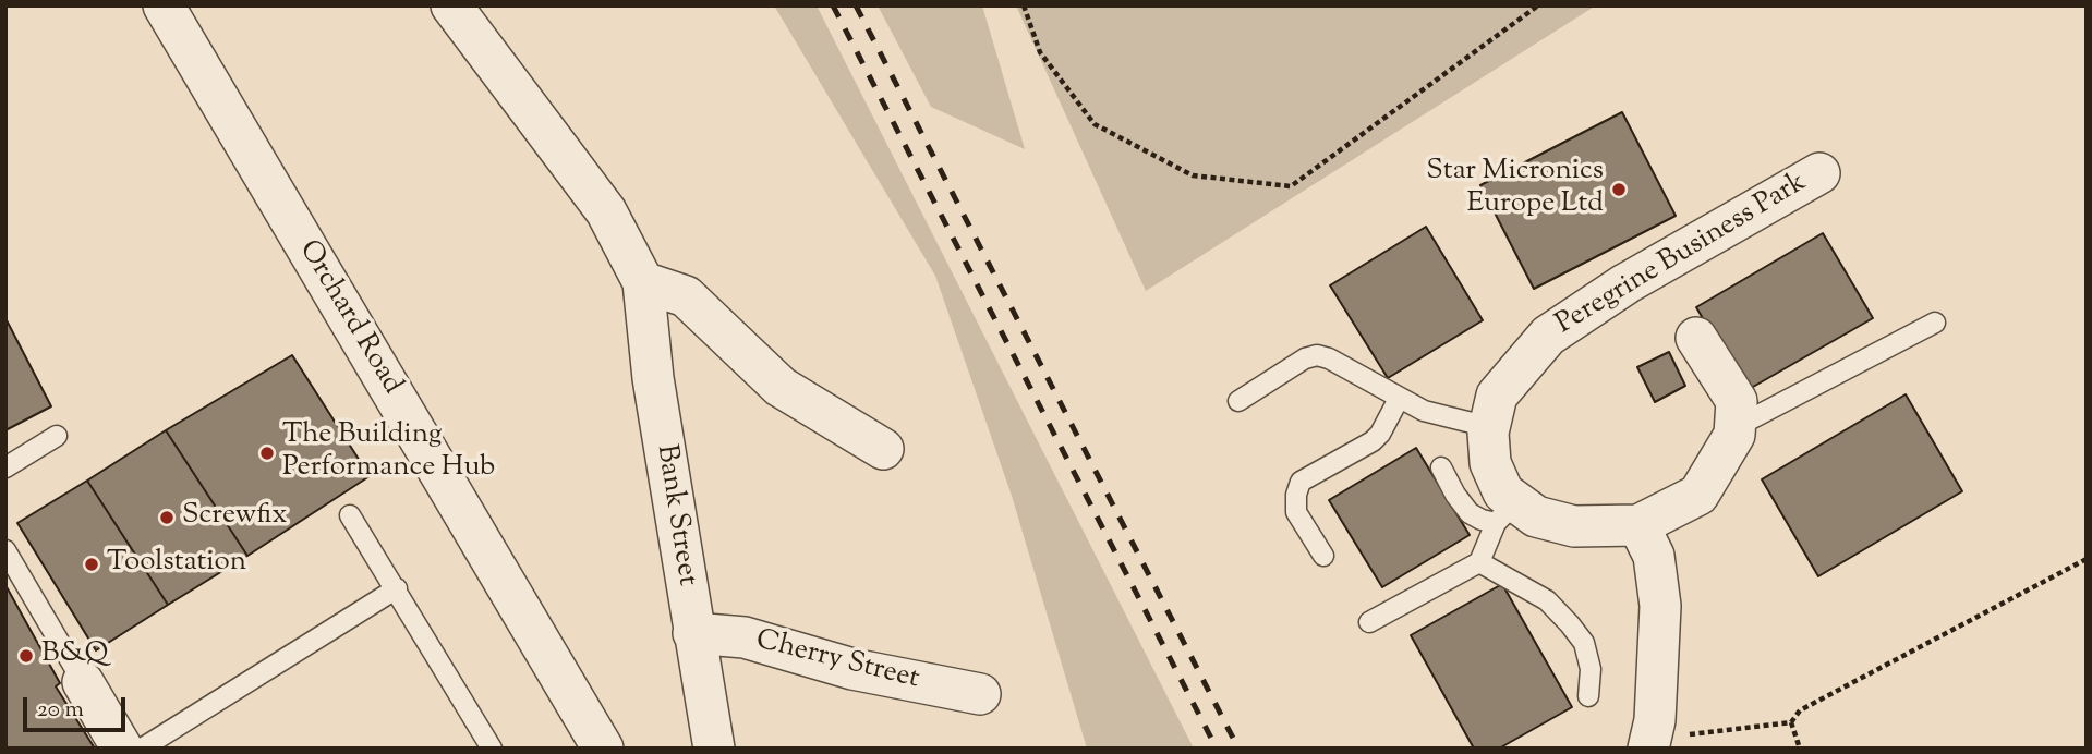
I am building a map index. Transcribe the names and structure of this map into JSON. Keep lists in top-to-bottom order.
{
  "streets": {
    "street": [
      "Peregrine Business Park",
      "Orchard Road",
      "Bank Street",
      "Cherry Street"
    ]
  },
  "crossings": [
    ["Bank Street", "Cherry Street"]
  ],
  "places": [
    "Star Micronics Europe Ltd",
    "The Building Performance Hub",
    "Screwfix",
    "Toolstation",
    "B&Q"
  ],
  "scale_bar": "20 m"
}
